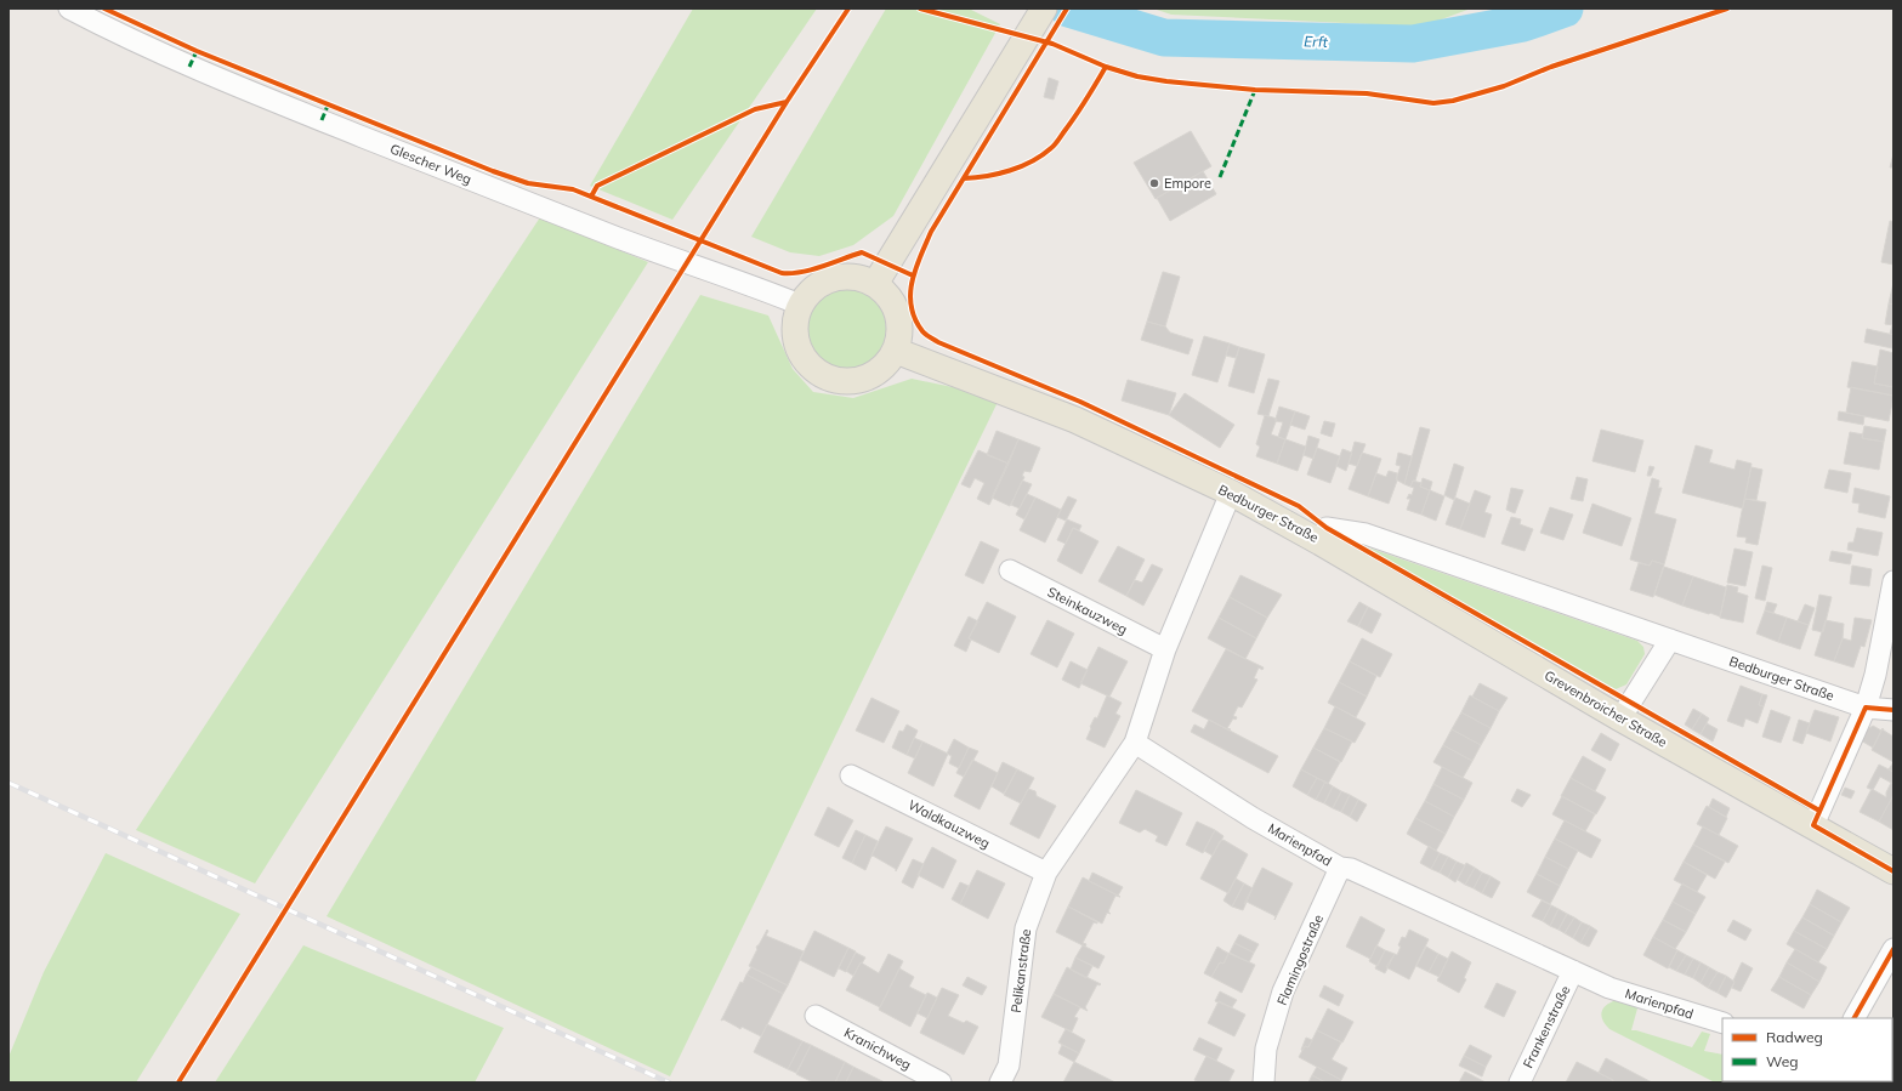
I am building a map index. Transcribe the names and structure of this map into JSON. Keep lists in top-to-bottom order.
{
  "streets": {
    "main road": ["Bedburger Straße", "Grevenbroicher Straße"],
    "street": [
      "Glescher Weg",
      "Steinkauzweg",
      "Waldkauzweg",
      "Marienpfad",
      "Flamingostraße",
      "Pelikanstraße",
      "Frankenstraße",
      "Kranichweg"
    ]
  },
  "crossings": [
    ["Glescher Weg", "Bedburger Straße"],
    ["Bedburger Straße", "Grevenbroicher Straße"],
    ["Waldkauzweg", "Pelikanstraße"],
    ["Marienpfad", "Flamingostraße"],
    ["Marienpfad", "Pelikanstraße"],
    ["Marienpfad", "Frankenstraße"]
  ],
  "water": ["Erft"],
  "places": ["Empore"],
  "legend": ["Radweg", "Weg"]
}
